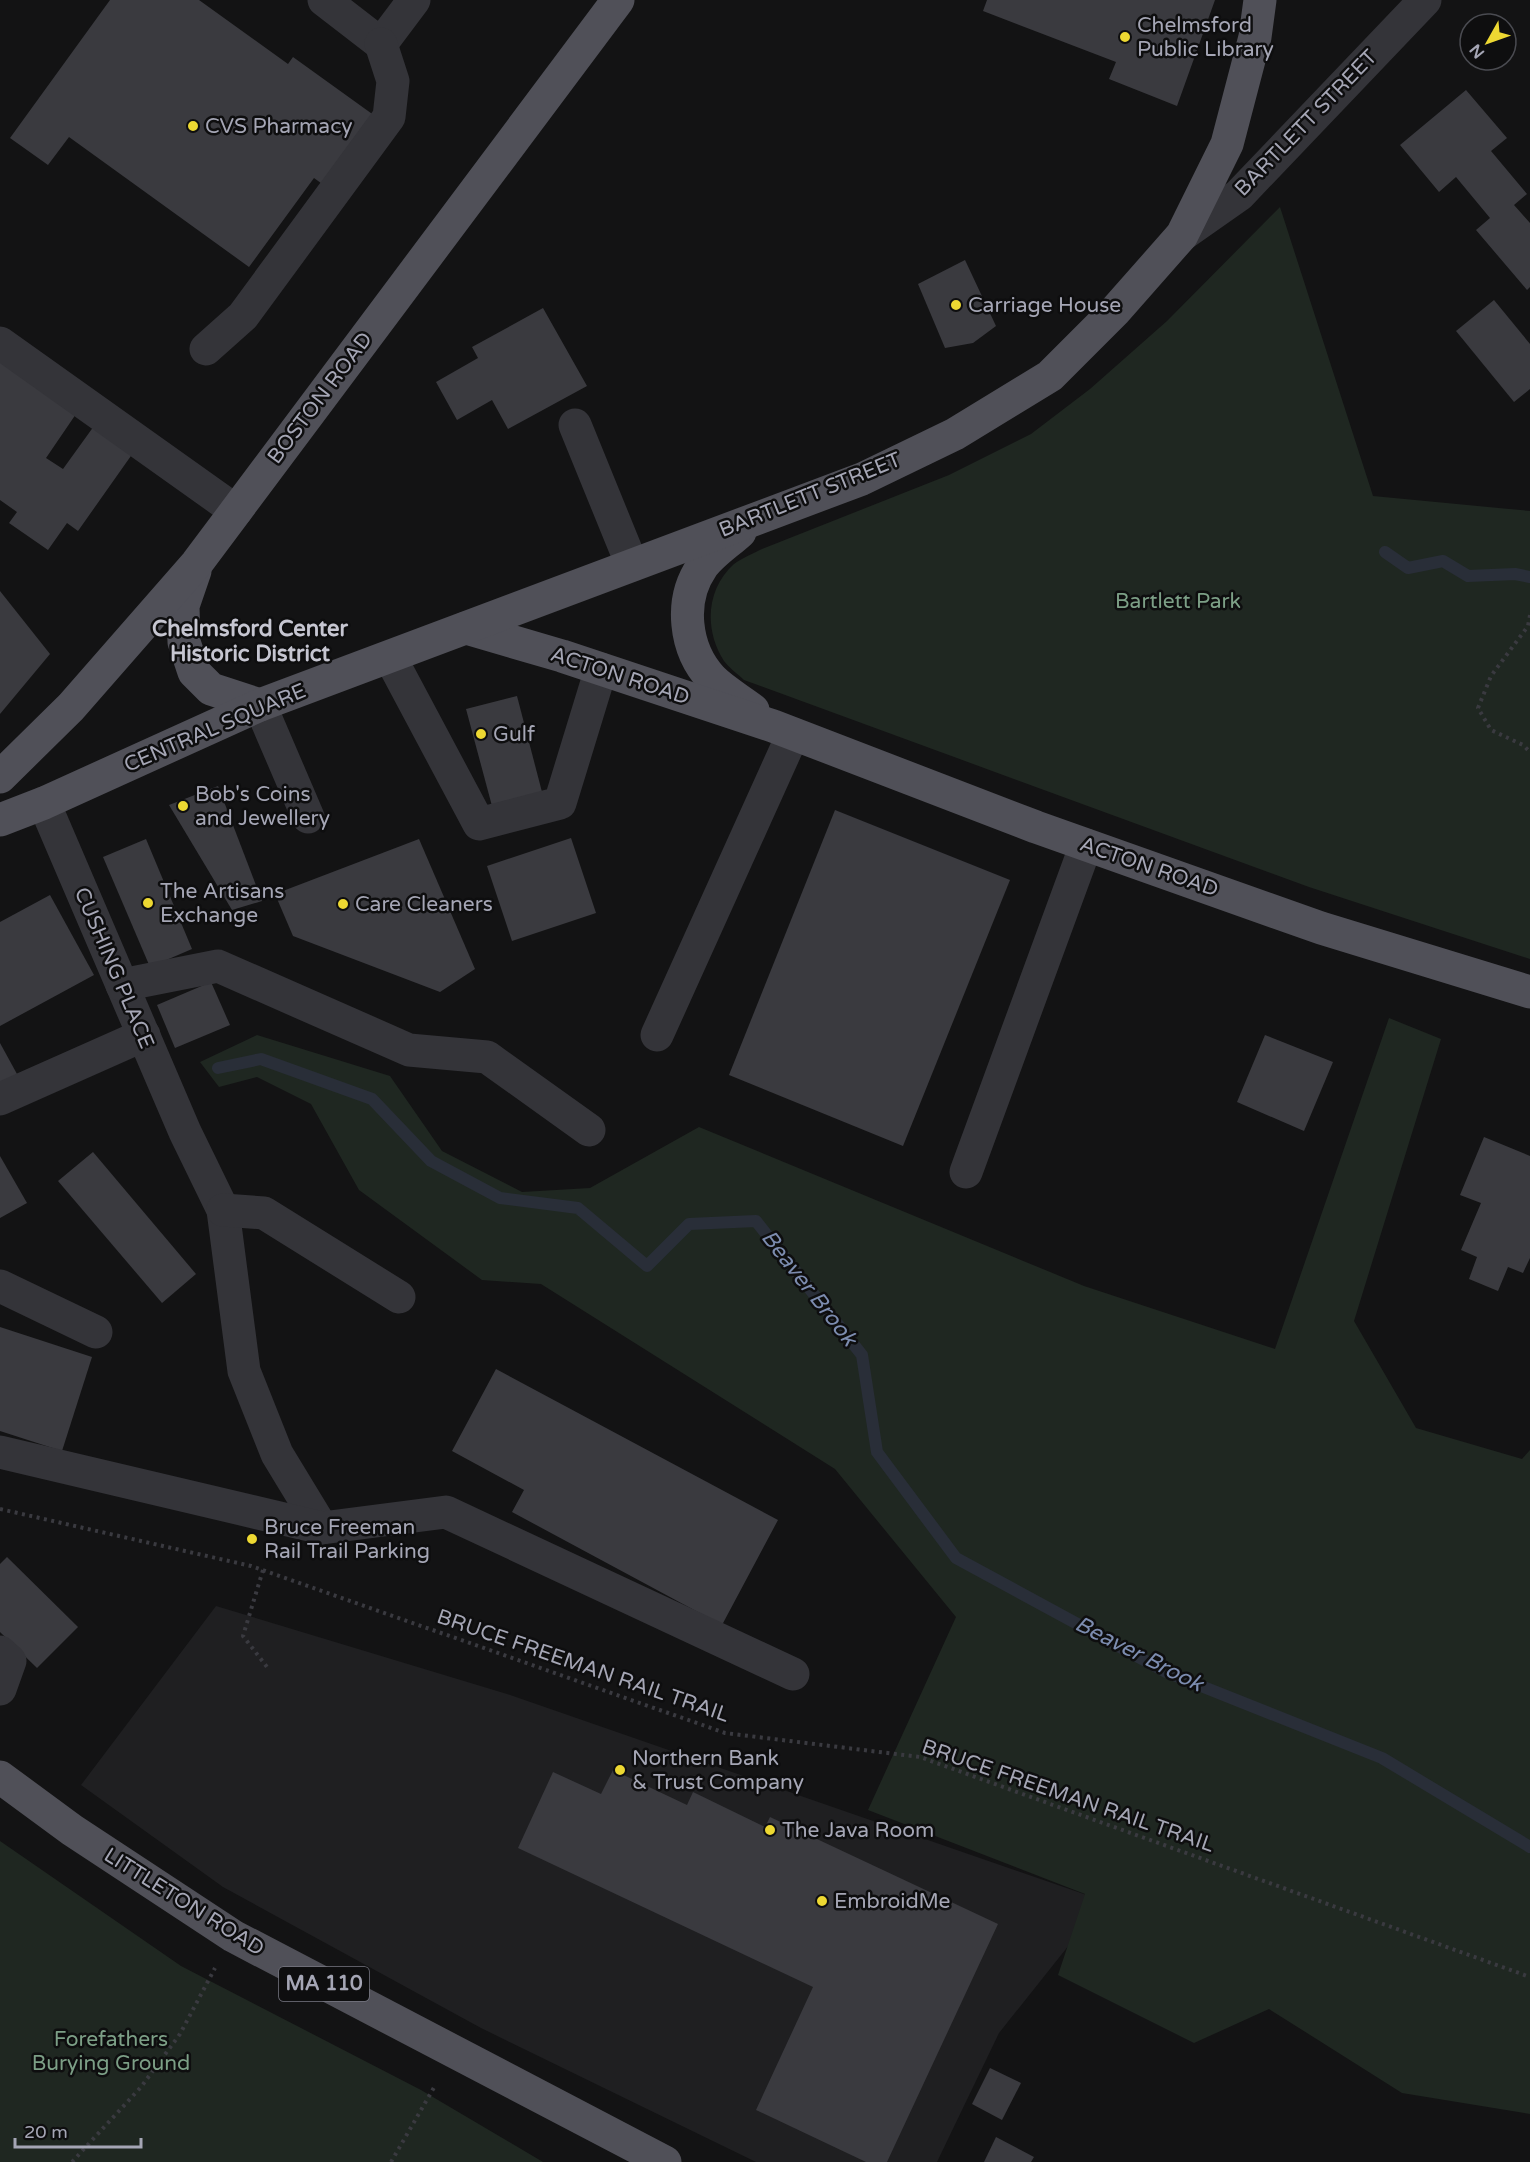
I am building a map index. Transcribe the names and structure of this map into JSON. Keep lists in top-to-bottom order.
{
  "streets": {
    "main road": [
      "BARTLETT STREET",
      "BOSTON ROAD",
      "ACTON ROAD",
      "CENTRAL SQUARE",
      "LITTLETON ROAD",
      "MA 110"
    ],
    "street": ["CUSHING PLACE"],
    "path": ["BRUCE FREEMAN RAIL TRAIL"]
  },
  "crossings": [
    ["BARTLETT STREET", "ACTON ROAD"],
    ["BARTLETT STREET", "CENTRAL SQUARE"],
    ["ACTON ROAD", "CENTRAL SQUARE"],
    ["CENTRAL SQUARE", "CUSHING PLACE"]
  ],
  "districts": ["Chelmsford Center Historic District"],
  "water": ["Beaver Brook"],
  "parks": ["Bartlett Park", "Forefathers Burying Ground"],
  "places": [
    "Chelmsford Public Library",
    "CVS Pharmacy",
    "Carriage House",
    "Gulf",
    "Bob's Coins and Jewellery",
    "The Artisans Exchange",
    "Care Cleaners",
    "Bruce Freeman Rail Trail Parking",
    "Northern Bank & Trust Company",
    "The Java Room",
    "EmbroidMe"
  ],
  "scale_bar": "20 m",
  "north": "bottom left"
}
